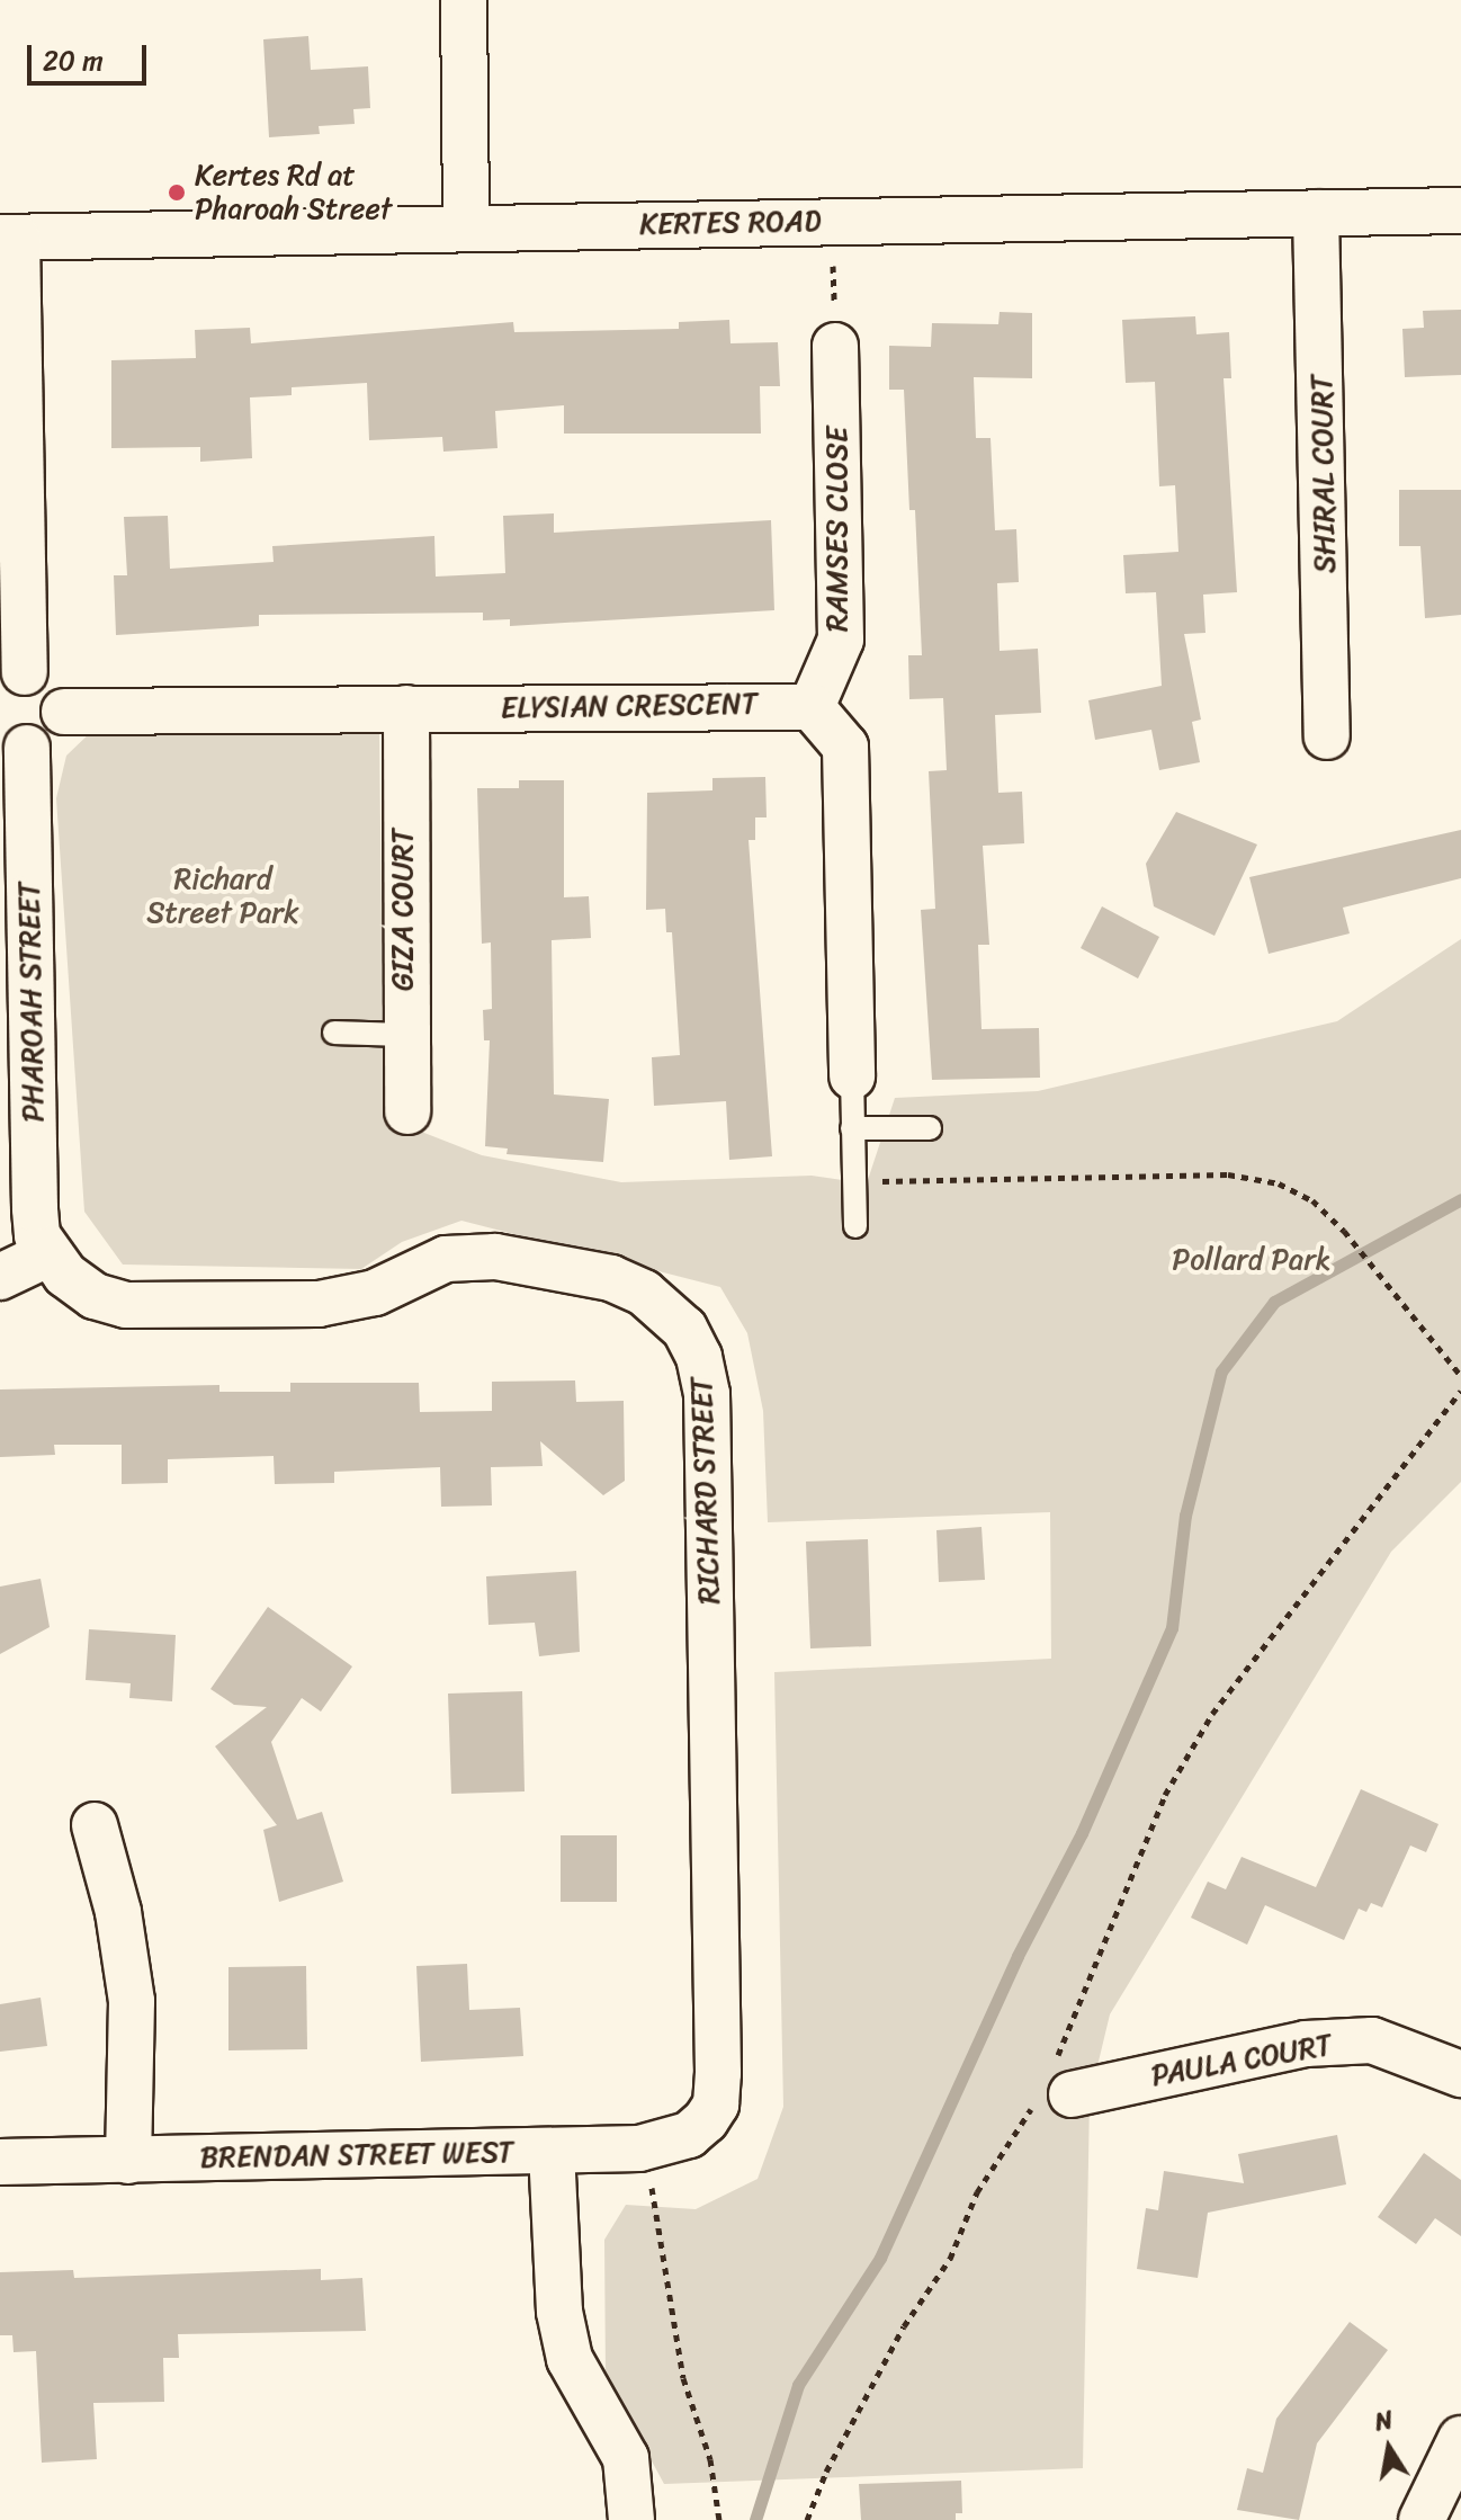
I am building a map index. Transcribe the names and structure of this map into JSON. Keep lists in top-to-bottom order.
{
  "streets": {
    "street": [
      "KERTES ROAD",
      "SHIRAL COURT",
      "RAMSES CLOSE",
      "ELYSIAN CRESCENT",
      "GIZA COURT",
      "PHAROAH STREET",
      "RICHARD STREET",
      "PAULA COURT",
      "BRENDAN STREET WEST"
    ]
  },
  "crossings": [
    ["KERTES ROAD", "SHIRAL COURT"],
    ["RAMSES CLOSE", "ELYSIAN CRESCENT"],
    ["ELYSIAN CRESCENT", "GIZA COURT"],
    ["PHAROAH STREET", "RICHARD STREET"],
    ["RICHARD STREET", "BRENDAN STREET WEST"]
  ],
  "parks": ["Richard Street Park", "Pollard Park"],
  "places": ["Kertes Rd at Pharoah Street"],
  "scale_bar": "20 m",
  "north": "top"
}
